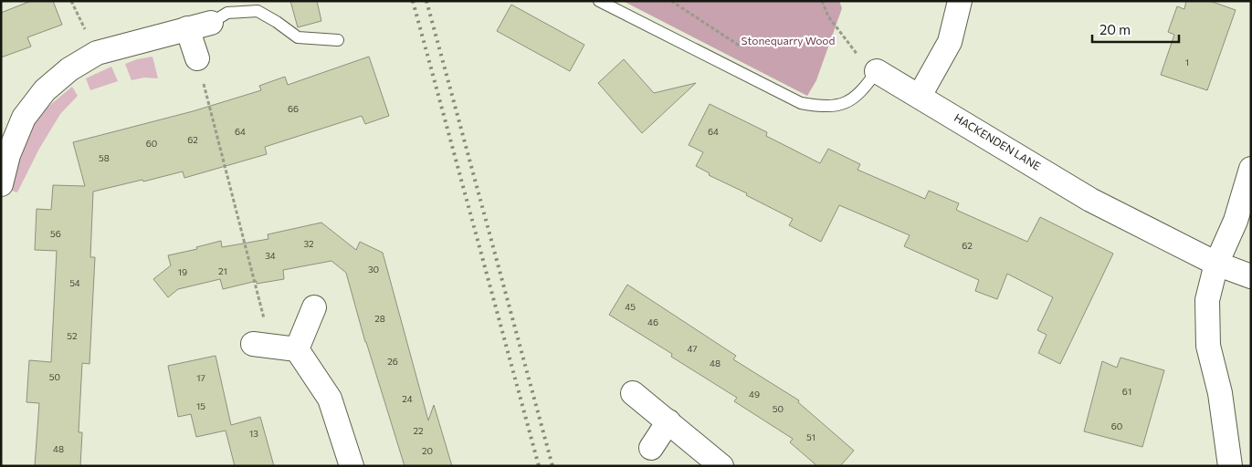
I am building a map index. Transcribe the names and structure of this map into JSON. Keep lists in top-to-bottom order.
{
  "streets": {
    "street": ["HACKENDEN LANE"]
  },
  "parks": ["Stonequarry Wood"],
  "house_numbers": [
    "1",
    "66",
    "64",
    "64",
    "62",
    "60",
    "58",
    "56",
    "32",
    "62",
    "34",
    "30",
    "21",
    "19",
    "54",
    "45",
    "28",
    "46",
    "52",
    "47",
    "26",
    "48",
    "50",
    "17",
    "61",
    "49",
    "24",
    "15",
    "50",
    "60",
    "22",
    "13",
    "51",
    "48",
    "20"
  ],
  "scale_bar": "20 m"
}
